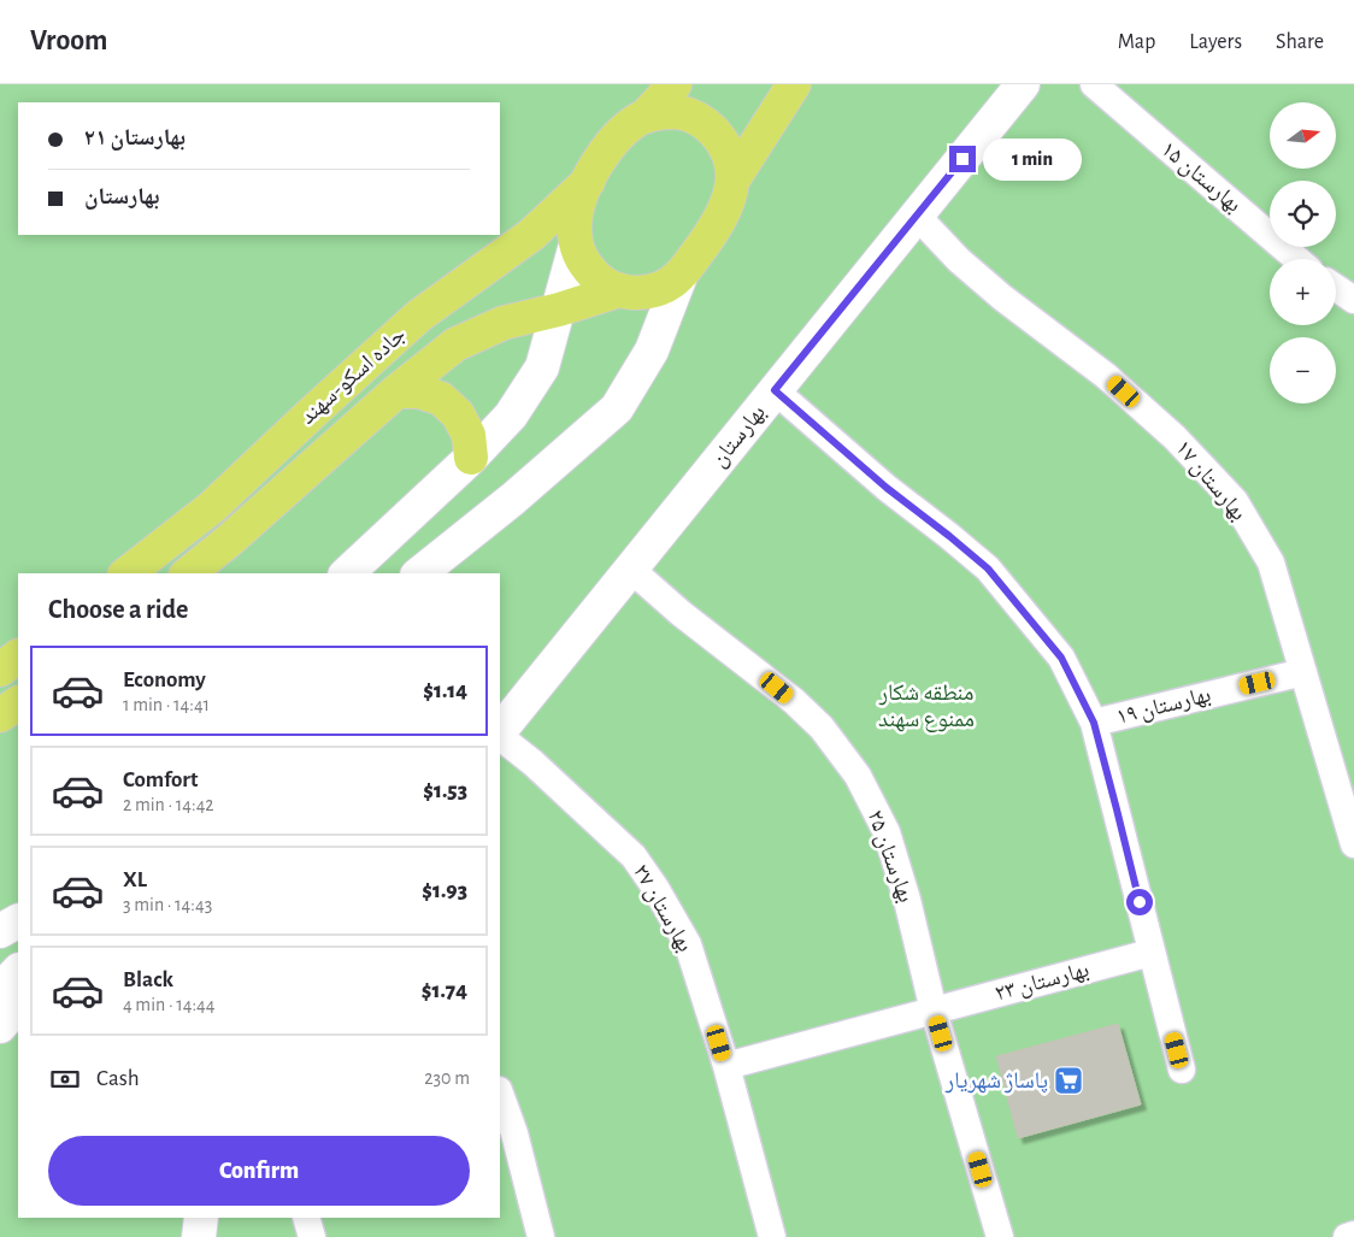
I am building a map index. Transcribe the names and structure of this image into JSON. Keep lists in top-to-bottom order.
{
  "streets": {
    "main road": ["جاده اسکو-سهند", "بهارستان"],
    "street": [
      "بهارستان ۱۵",
      "بهارستان ۱۷",
      "بهارستان ۱۹",
      "بهارستان ۲۵",
      "بهارستان ۲۷",
      "بهارستان ۲۳"
    ]
  },
  "crossings": [
    ["بهارستان", "بهارستان ۱۷"],
    ["بهارستان", "بهارستان ۲۵"],
    ["بهارستان ۱۷", "بهارستان ۱۹"],
    ["بهارستان ۲۵", "بهارستان ۲۳"],
    ["بهارستان ۲۷", "بهارستان ۲۳"]
  ],
  "parks": ["منطقه شکار ممنوع سهند"],
  "places": {
    "supermarket": ["پاساژ شهریار"]
  },
  "north": "right",
  "page": {
    "header": "Vroom",
    "nav": ["Map", "Layers", "Share"],
    "map_buttons": ["+", "−"],
    "banner": ["بهارستان ۲۱", "بهارستان"],
    "bubble": "1 min",
    "heading": "Choose a ride",
    "list": [
      {
        "name": "Economy",
        "note": "1 min · 14:41",
        "value": "$1.14"
      },
      {
        "name": "Comfort",
        "note": "2 min · 14:42",
        "value": "$1.53"
      },
      {
        "name": "XL",
        "note": "3 min · 14:43",
        "value": "$1.93"
      },
      {
        "name": "Black",
        "note": "4 min · 14:44",
        "value": "$1.74"
      }
    ],
    "pay": ["Cash", "230 m"],
    "buttons": "Confirm"
  }
}
